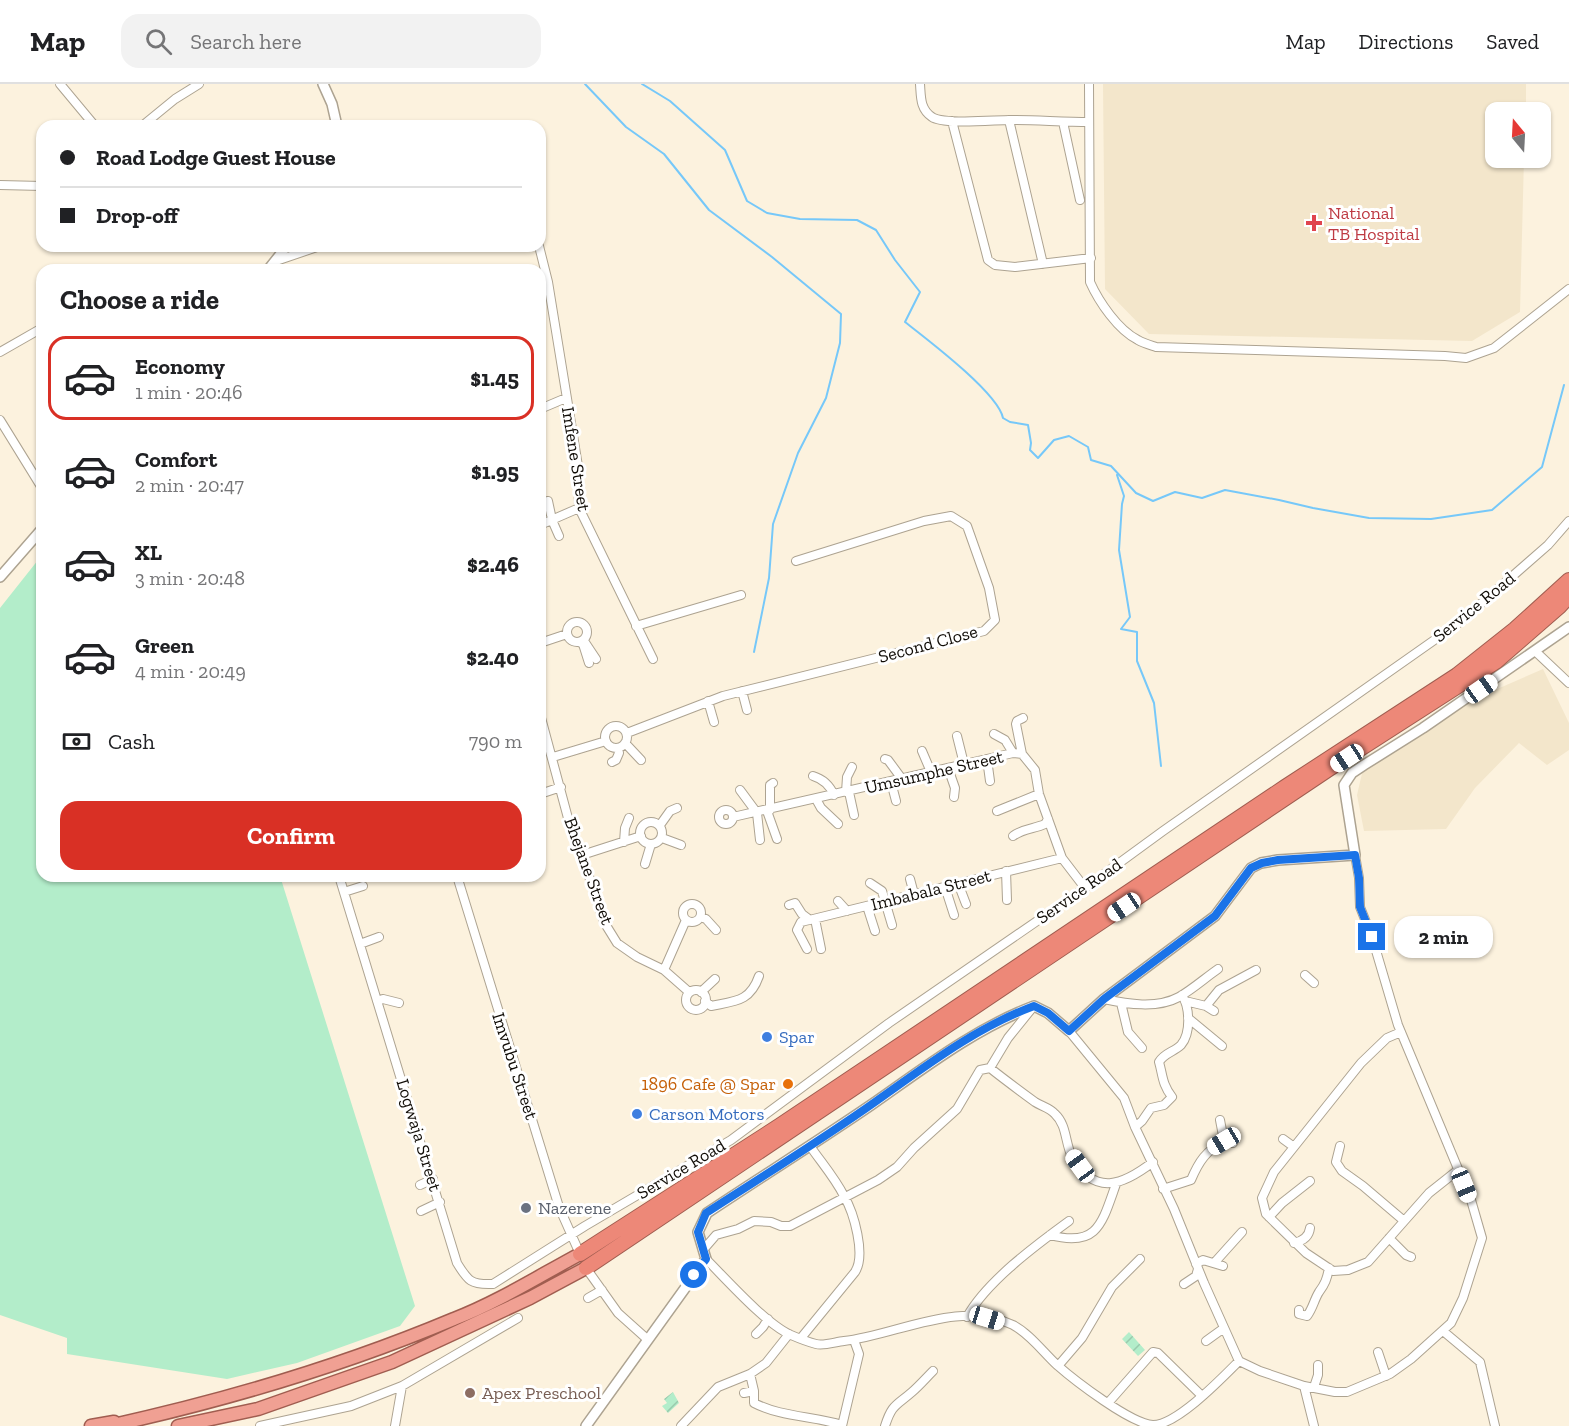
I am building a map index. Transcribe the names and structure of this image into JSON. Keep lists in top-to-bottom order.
{
  "streets": {
    "street": [
      "Imfene Street",
      "Service Road",
      "Second Close",
      "Umsumphe Street",
      "Bhejane Street",
      "Imbabala Street",
      "Imvubu Street",
      "Logwaja Street"
    ]
  },
  "crossings": [
    ["Service Road", "Umsumphe Street"],
    ["Service Road", "Imvubu Street"],
    ["Service Road", "Logwaja Street"],
    ["Umsumphe Street", "Imbabala Street"],
    ["Imvubu Street", "Logwaja Street"]
  ],
  "places": {
    "health": ["National TB Hospital"],
    "other": [
      "Spar",
      "1896 Cafe @ Spar",
      "Carson Motors",
      "Nazerene",
      "Apex Preschool"
    ]
  },
  "north": "top",
  "page": {
    "header": "Map",
    "search": "Search here",
    "nav": ["Map", "Directions", "Saved"],
    "banner": ["Road Lodge Guest House", "Drop-off"],
    "heading": "Choose a ride",
    "list": [
      {
        "name": "Economy",
        "note": "1 min · 20:46",
        "value": "$1.45"
      },
      {
        "name": "Comfort",
        "note": "2 min · 20:47",
        "value": "$1.95"
      },
      {
        "name": "XL",
        "note": "3 min · 20:48",
        "value": "$2.46"
      },
      {
        "name": "Green",
        "note": "4 min · 20:49",
        "value": "$2.40"
      }
    ],
    "pay": ["Cash", "790 m"],
    "buttons": "Confirm",
    "bubble": "2 min"
  }
}
